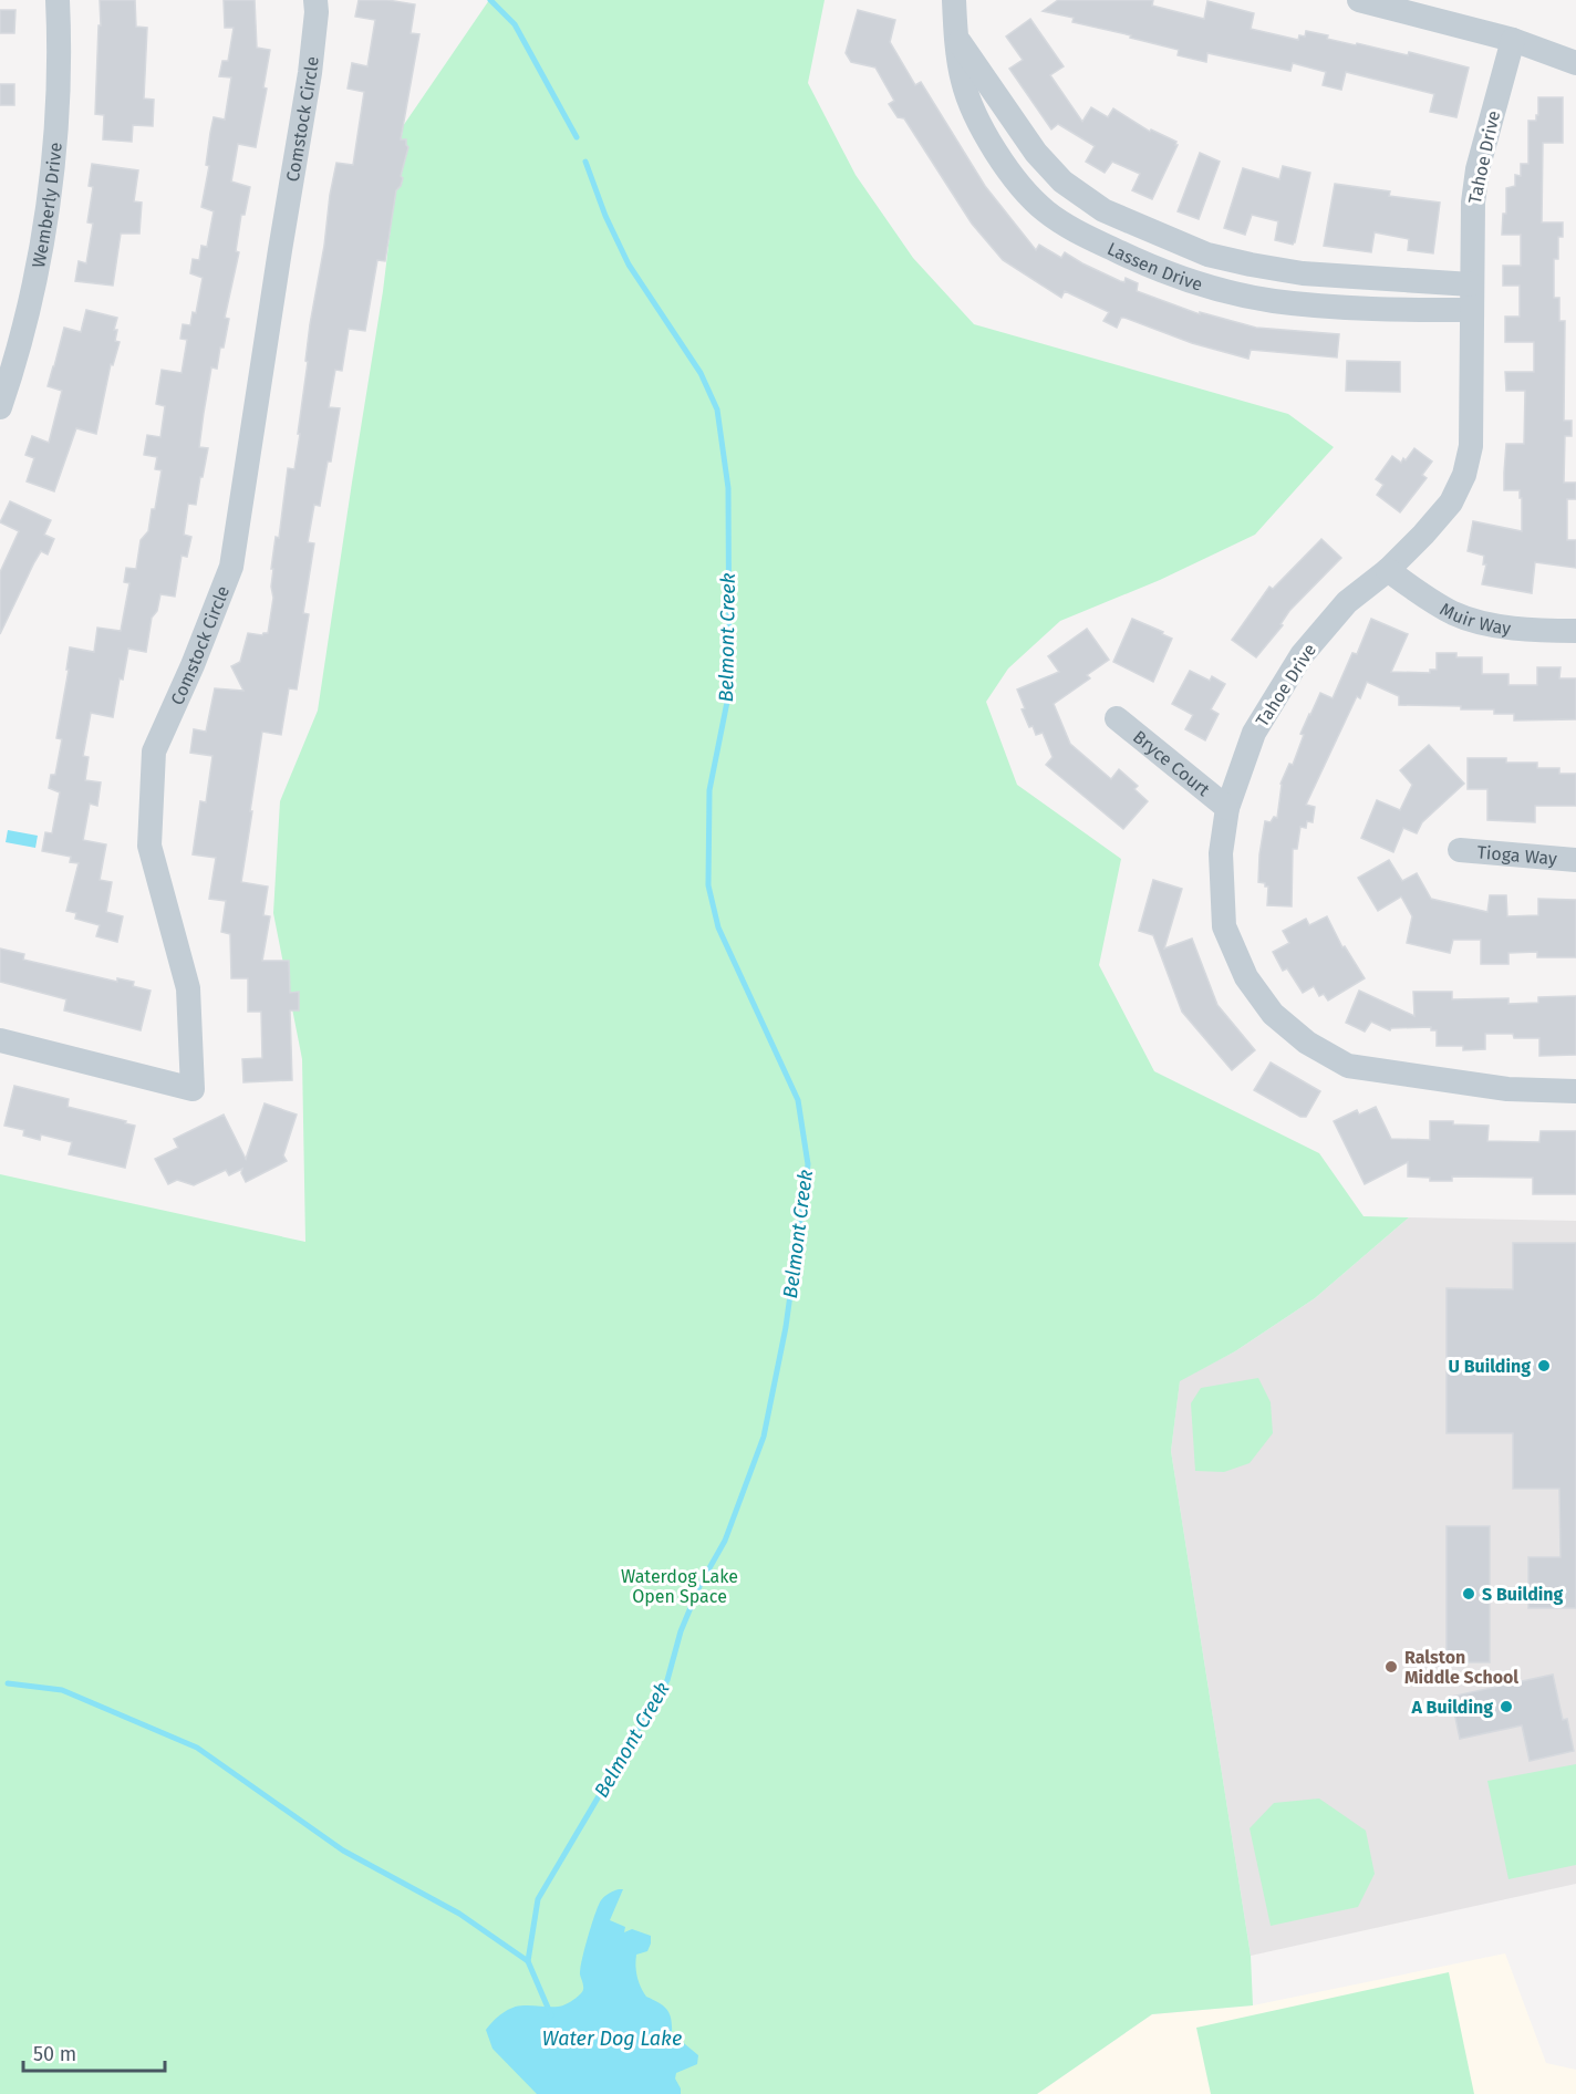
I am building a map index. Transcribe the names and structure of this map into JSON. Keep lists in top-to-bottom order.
{
  "streets": {
    "street": [
      "Comstock Circle",
      "Tahoe Drive",
      "Wemberly Drive",
      "Lassen Drive",
      "Muir Way",
      "Bryce Court",
      "Tioga Way"
    ]
  },
  "crossings": [
    ["Tahoe Drive", "Lassen Drive"],
    ["Tahoe Drive", "Muir Way"],
    ["Tahoe Drive", "Bryce Court"]
  ],
  "water": ["Belmont Creek", "Water Dog Lake"],
  "parks": ["Waterdog Lake Open Space"],
  "places": [
    "U Building",
    "S Building",
    "Ralston Middle School",
    "A Building"
  ],
  "scale_bar": "50 m"
}
